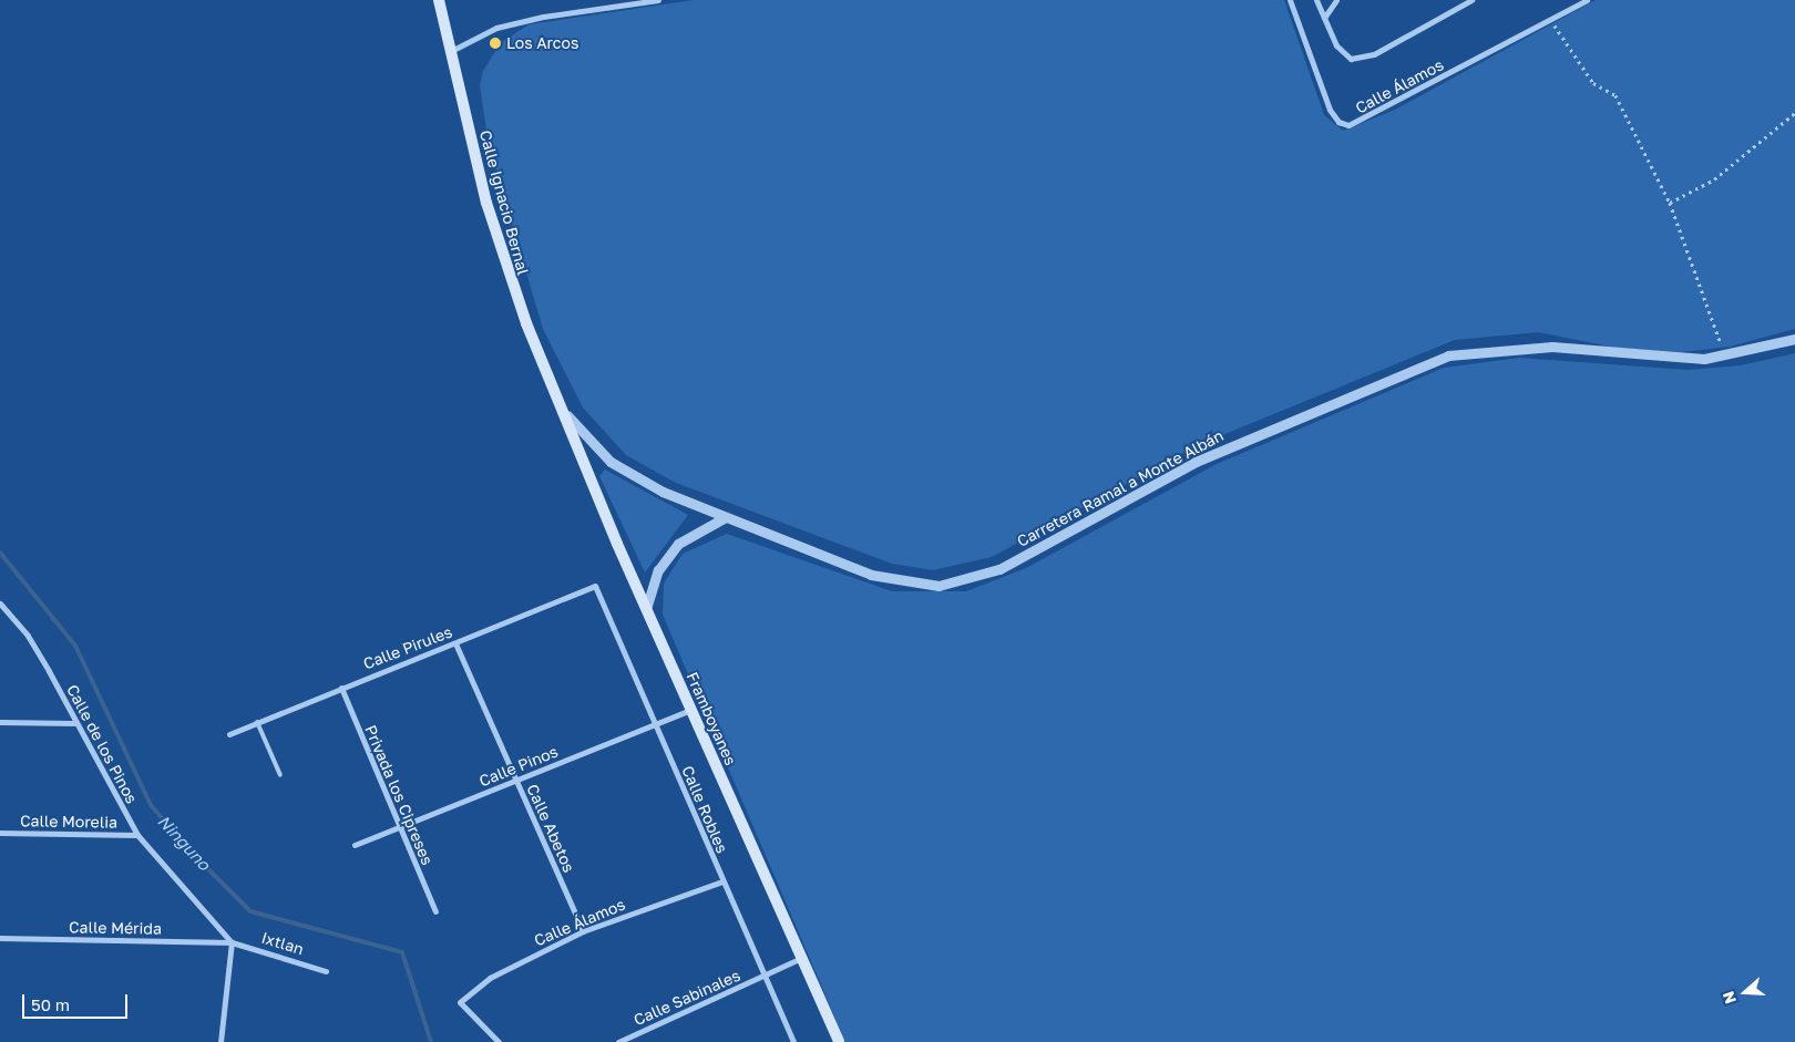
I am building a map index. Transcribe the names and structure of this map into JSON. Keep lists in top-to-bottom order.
{
  "streets": {
    "main road": ["Calle Ignacio Bernal", "Framboyanes"],
    "street": [
      "Calle Álamos",
      "Carretera Ramal a Monte Albán",
      "Calle Pirules",
      "Calle de los Pinos",
      "Calle Pinos",
      "Privada los Cipreses",
      "Calle Robles",
      "Calle Morelia",
      "Calle Abetos",
      "Calle Mérida",
      "Ixtlan",
      "Calle Sabinales"
    ]
  },
  "crossings": [
    ["Calle Álamos", "Calle Robles"],
    ["Calle Álamos", "Calle Abetos"],
    ["Calle Ignacio Bernal", "Carretera Ramal a Monte Albán"],
    ["Calle Ignacio Bernal", "Framboyanes"],
    ["Carretera Ramal a Monte Albán", "Framboyanes"],
    ["Calle Pirules", "Privada los Cipreses"],
    ["Calle Pirules", "Calle Robles"],
    ["Calle Pirules", "Calle Abetos"],
    ["Framboyanes", "Calle Pinos"],
    ["Framboyanes", "Calle Sabinales"],
    ["Calle de los Pinos", "Calle Morelia"],
    ["Calle de los Pinos", "Calle Mérida"],
    ["Calle de los Pinos", "Ixtlan"],
    ["Calle Pinos", "Privada los Cipreses"],
    ["Calle Pinos", "Calle Robles"],
    ["Calle Pinos", "Calle Abetos"],
    ["Calle Robles", "Calle Sabinales"],
    ["Calle Mérida", "Ixtlan"]
  ],
  "water": ["Ninguno"],
  "places": ["Los Arcos"],
  "scale_bar": "50 m",
  "north": "left"
}
